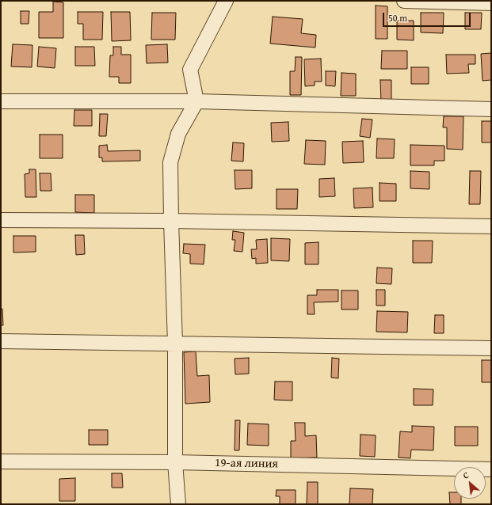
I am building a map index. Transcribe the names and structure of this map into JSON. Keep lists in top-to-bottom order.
{
  "streets": {
    "street": ["19-ая линия"]
  },
  "scale_bar": "50 m",
  "north": "top left"
}
